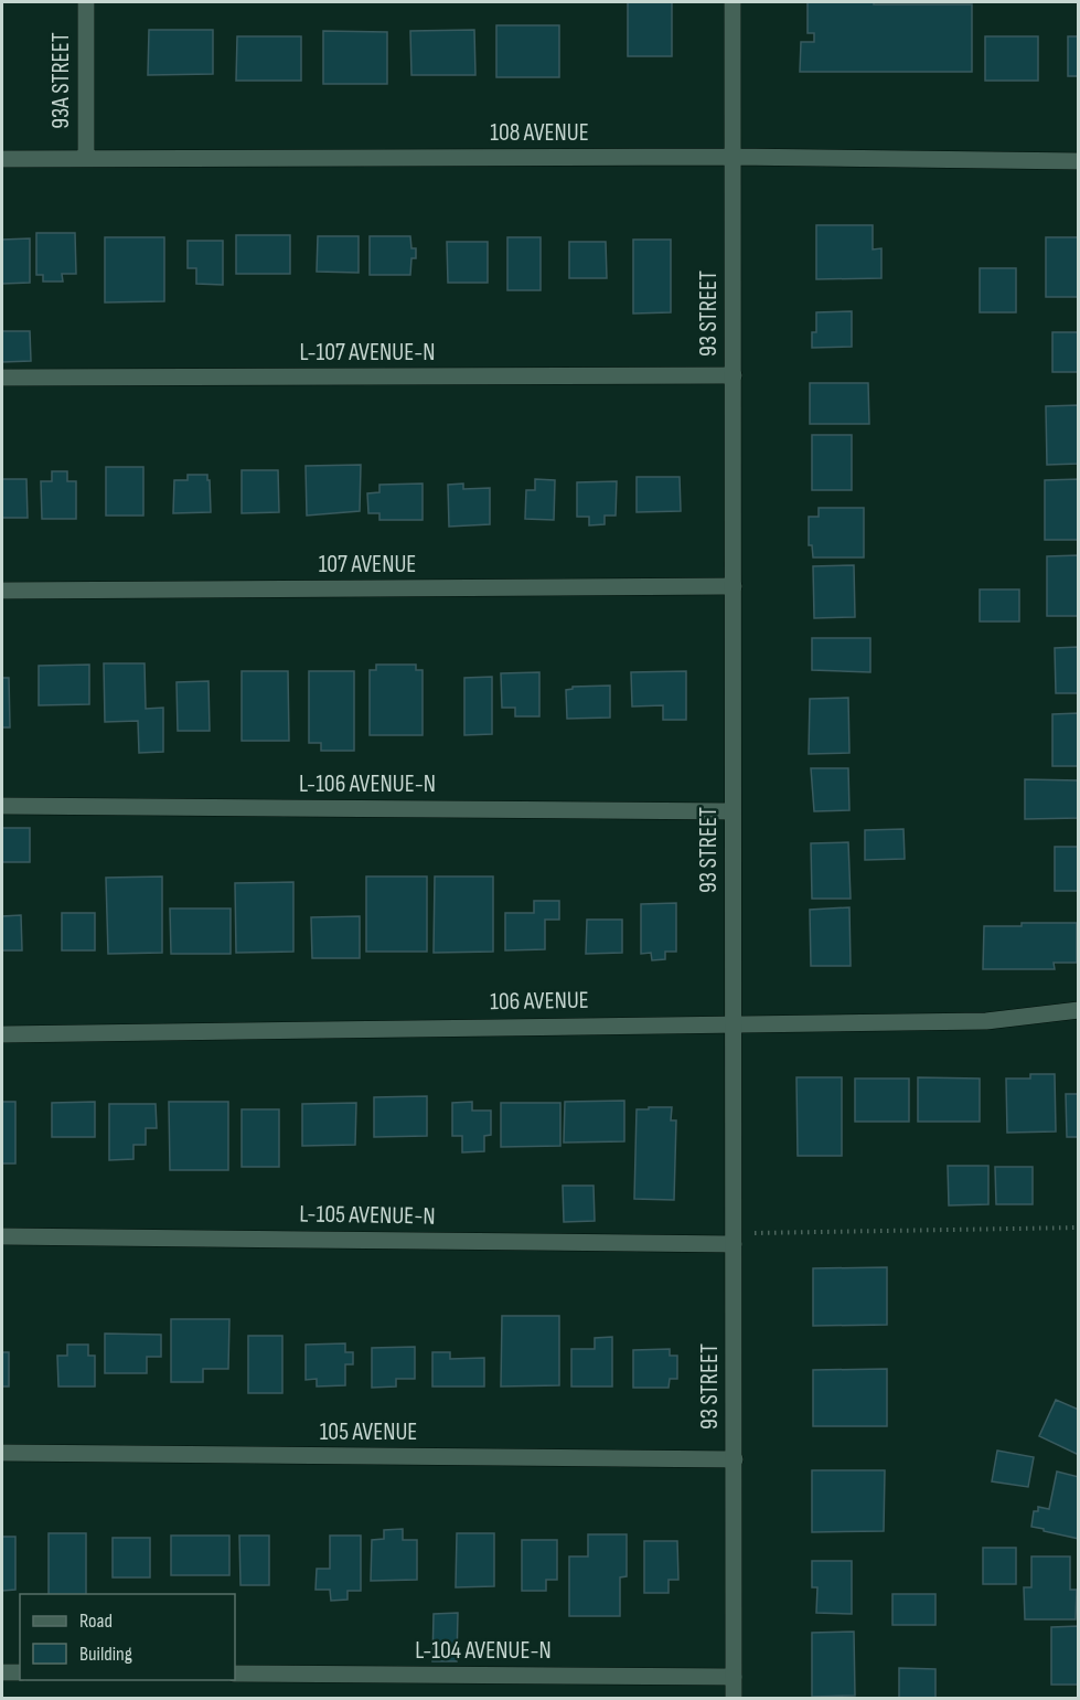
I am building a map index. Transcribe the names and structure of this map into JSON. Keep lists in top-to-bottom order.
{
  "streets": {
    "street": [
      "93A STREET",
      "108 AVENUE",
      "93 STREET",
      "L-107 AVENUE-N",
      "107 AVENUE",
      "L-106 AVENUE-N",
      "106 AVENUE",
      "L-105 AVENUE-N",
      "105 AVENUE",
      "L-104 AVENUE-N"
    ]
  },
  "crossings": [
    ["93A STREET", "108 AVENUE"],
    ["108 AVENUE", "93 STREET"],
    ["93 STREET", "L-107 AVENUE-N"],
    ["93 STREET", "107 AVENUE"],
    ["93 STREET", "L-106 AVENUE-N"],
    ["93 STREET", "106 AVENUE"],
    ["93 STREET", "L-105 AVENUE-N"],
    ["93 STREET", "105 AVENUE"],
    ["93 STREET", "L-104 AVENUE-N"]
  ],
  "legend": ["Road", "Building"]
}
